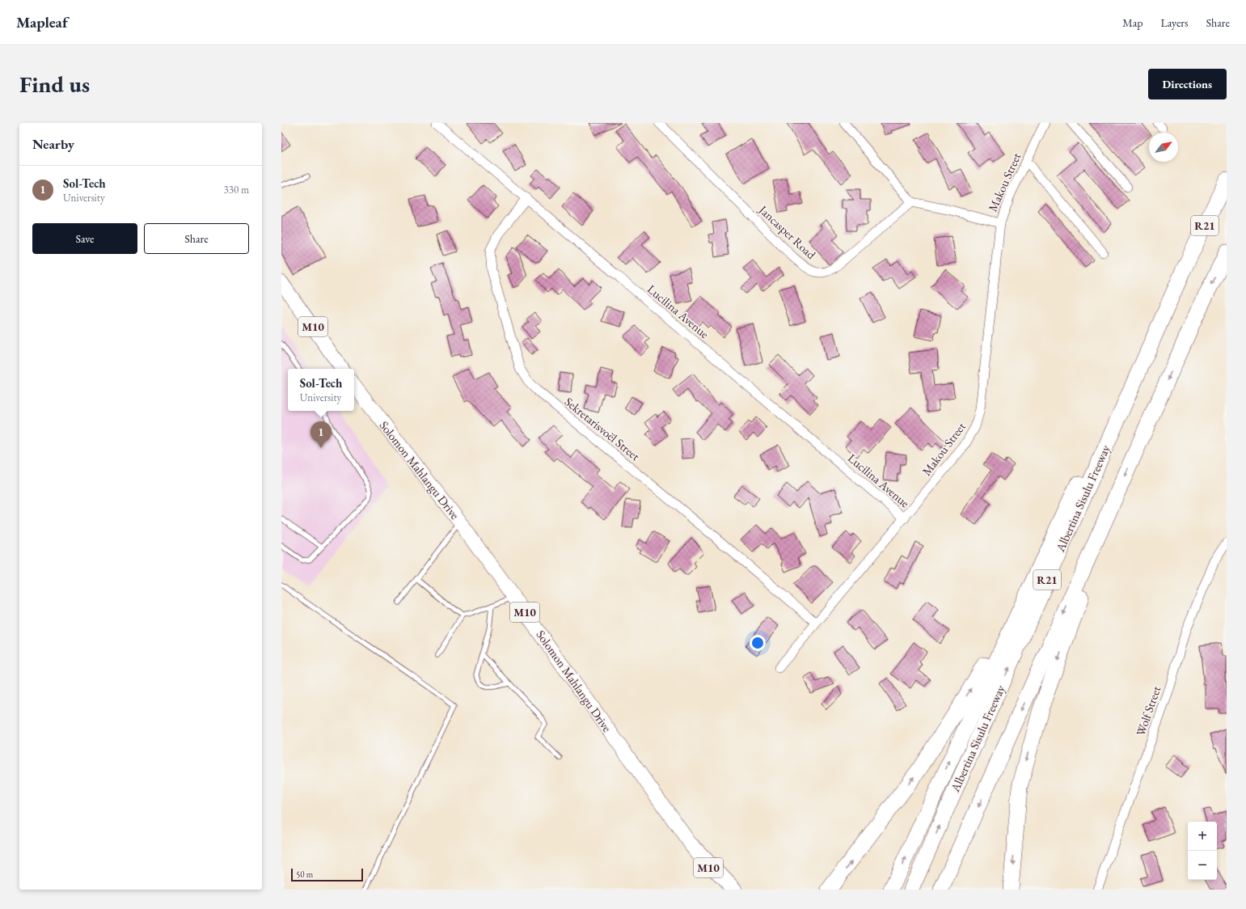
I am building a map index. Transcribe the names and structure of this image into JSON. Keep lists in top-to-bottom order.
{
  "streets": {
    "highway": ["R21", "Albertina Sisulu Freeway"],
    "main road": ["M10", "Solomon Mahlangu Drive"],
    "street": [
      "Makou Street",
      "Jancasper Road",
      "Lucilina Avenue",
      "Sekretarisvoël Street",
      "Wolf Street"
    ]
  },
  "crossings": [
    ["Makou Street", "Lucilina Avenue"],
    ["Makou Street", "Sekretarisvoël Street"],
    ["Lucilina Avenue", "Sekretarisvoël Street"]
  ],
  "scale_bar": "50 m",
  "north": "top right",
  "page": {
    "header": "Mapleaf",
    "nav": ["Map", "Layers", "Share"],
    "buttons": [
      "Directions",
      ["Save", "Share"]
    ],
    "title": "Find us",
    "heading": "Nearby",
    "list": [
      {
        "mark": "1",
        "name": "Sol-Tech",
        "note": "University",
        "value": "330 m"
      }
    ],
    "popup": ["Sol-Tech", "University"],
    "pins": "1",
    "map_buttons": ["+", "−"],
    "scale": "50 m"
  }
}
